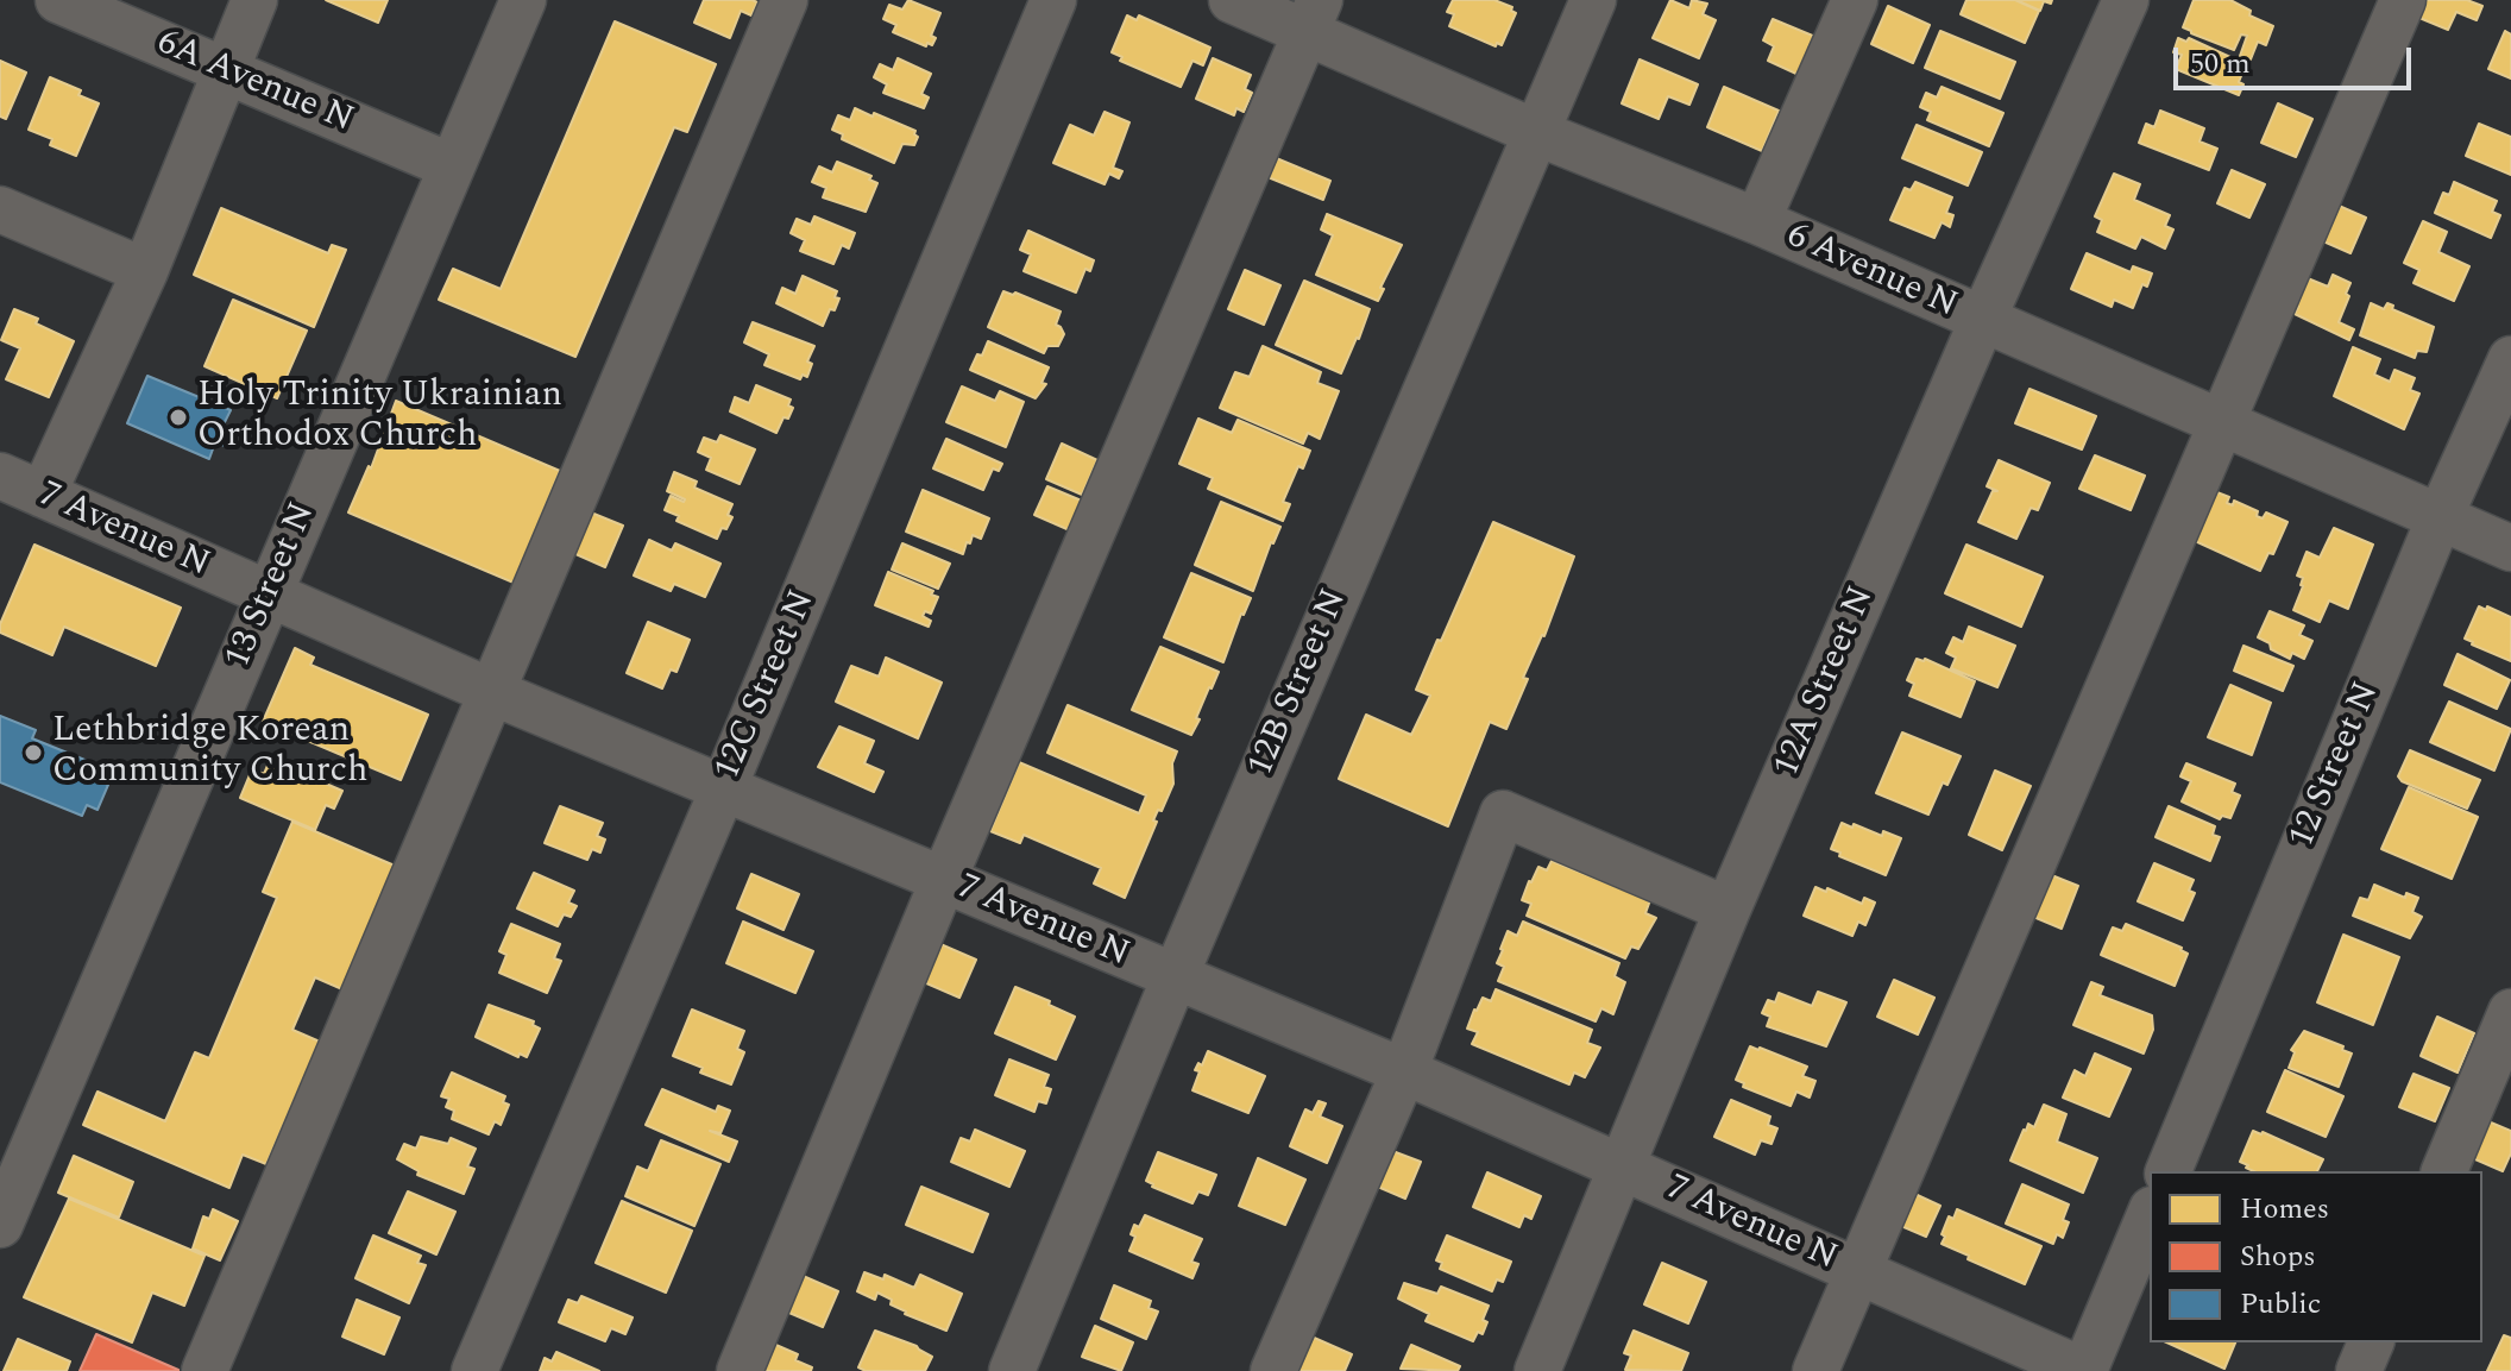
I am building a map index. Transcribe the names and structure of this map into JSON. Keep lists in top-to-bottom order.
{
  "streets": {
    "street": [
      "6A Avenue N",
      "6 Avenue N",
      "7 Avenue N",
      "13 Street N",
      "12A Street N",
      "12B Street N",
      "12C Street N",
      "12 Street N"
    ]
  },
  "crossings": [
    ["6A Avenue N", "13 Street N"],
    ["6 Avenue N", "12A Street N"],
    ["6 Avenue N", "12B Street N"],
    ["6 Avenue N", "12 Street N"],
    ["7 Avenue N", "13 Street N"],
    ["7 Avenue N", "12A Street N"],
    ["7 Avenue N", "12B Street N"],
    ["7 Avenue N", "12C Street N"]
  ],
  "places": ["Holy Trinity Ukrainian Orthodox Church", "Lethbridge Korean Community Church"],
  "legend": ["Homes", "Shops", "Public"],
  "scale_bar": "50 m"
}
